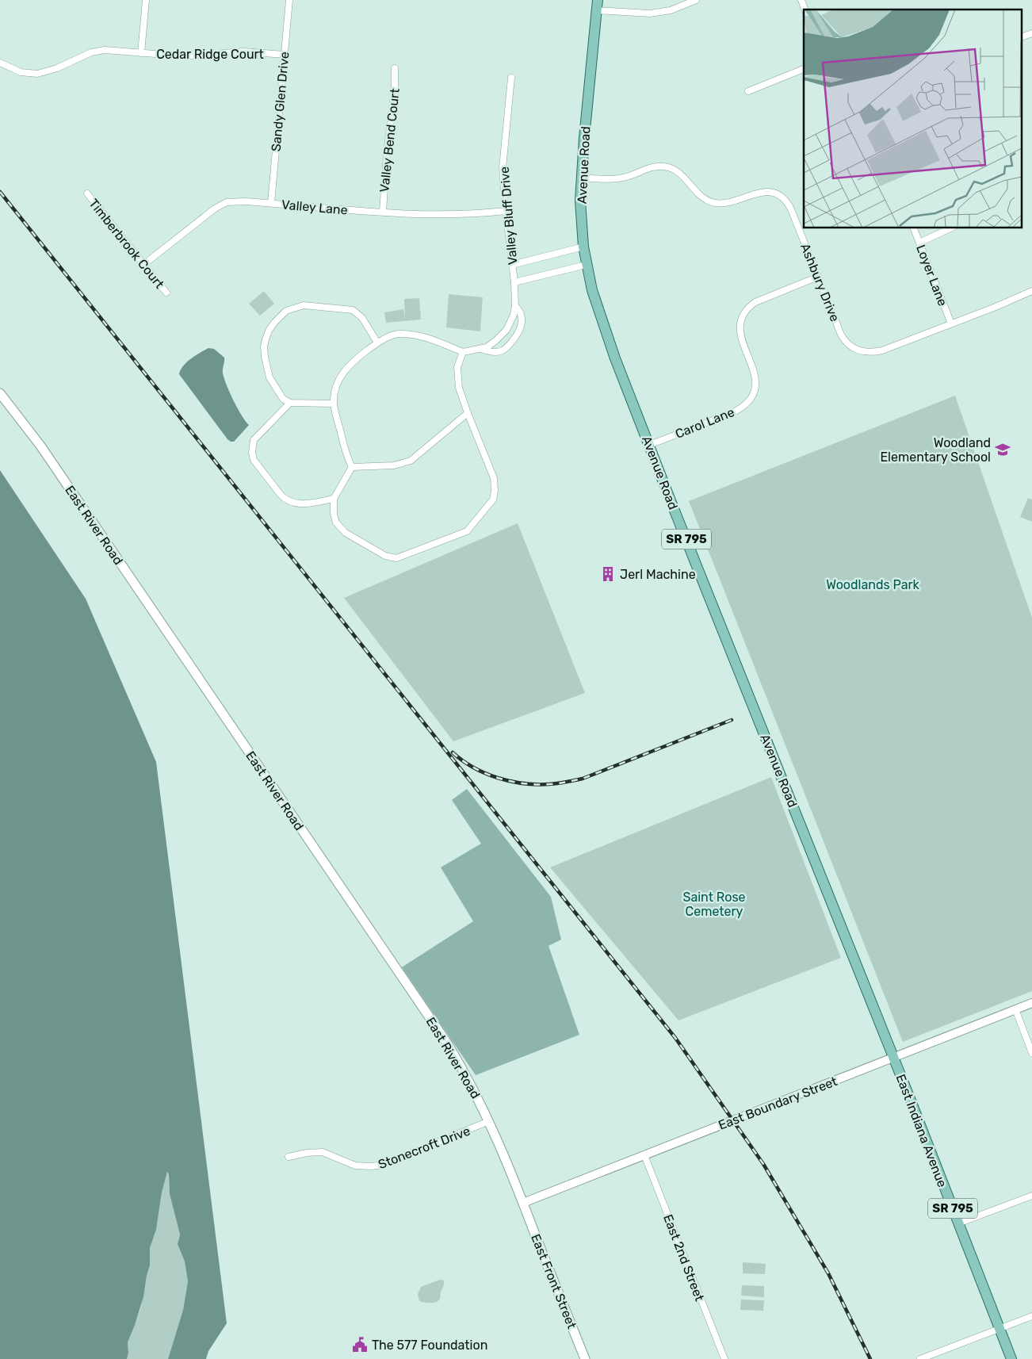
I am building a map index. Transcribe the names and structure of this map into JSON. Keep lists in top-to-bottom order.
{
  "streets": {
    "main road": [
      "Avenue Road",
      "East River Road",
      "SR 795",
      "East Indiana Avenue",
      "East Front Street"
    ],
    "street": [
      "Cedar Ridge Court",
      "Sandy Glen Drive",
      "Valley Bend Court",
      "Valley Lane",
      "Valley Bluff Drive",
      "Timberbrook Court",
      "Loyer Lane",
      "Ashbury Drive",
      "Carol Lane",
      "East Boundary Street",
      "Stonecroft Drive",
      "East 2nd Street"
    ]
  },
  "crossings": [
    ["Cedar Ridge Court", "Sandy Glen Drive"],
    ["Sandy Glen Drive", "Valley Lane"],
    ["Valley Bend Court", "Valley Lane"],
    ["Avenue Road", "Ashbury Drive"],
    ["Avenue Road", "Carol Lane"],
    ["Avenue Road", "East Boundary Street"],
    ["Avenue Road", "East Indiana Avenue"],
    ["Valley Lane", "Valley Bluff Drive"],
    ["Valley Lane", "Timberbrook Court"],
    ["Loyer Lane", "Ashbury Drive"],
    ["Ashbury Drive", "Carol Lane"],
    ["East River Road", "East Boundary Street"],
    ["East River Road", "Stonecroft Drive"],
    ["East River Road", "East Front Street"],
    ["East Boundary Street", "East Indiana Avenue"],
    ["East Boundary Street", "East 2nd Street"],
    ["East Boundary Street", "East Front Street"]
  ],
  "parks": ["Woodlands Park", "Saint Rose Cemetery"],
  "places": {
    "school or university": ["Woodland Elementary School"],
    "building": ["Jerl Machine"],
    "public building": ["The 577 Foundation"]
  }
}
